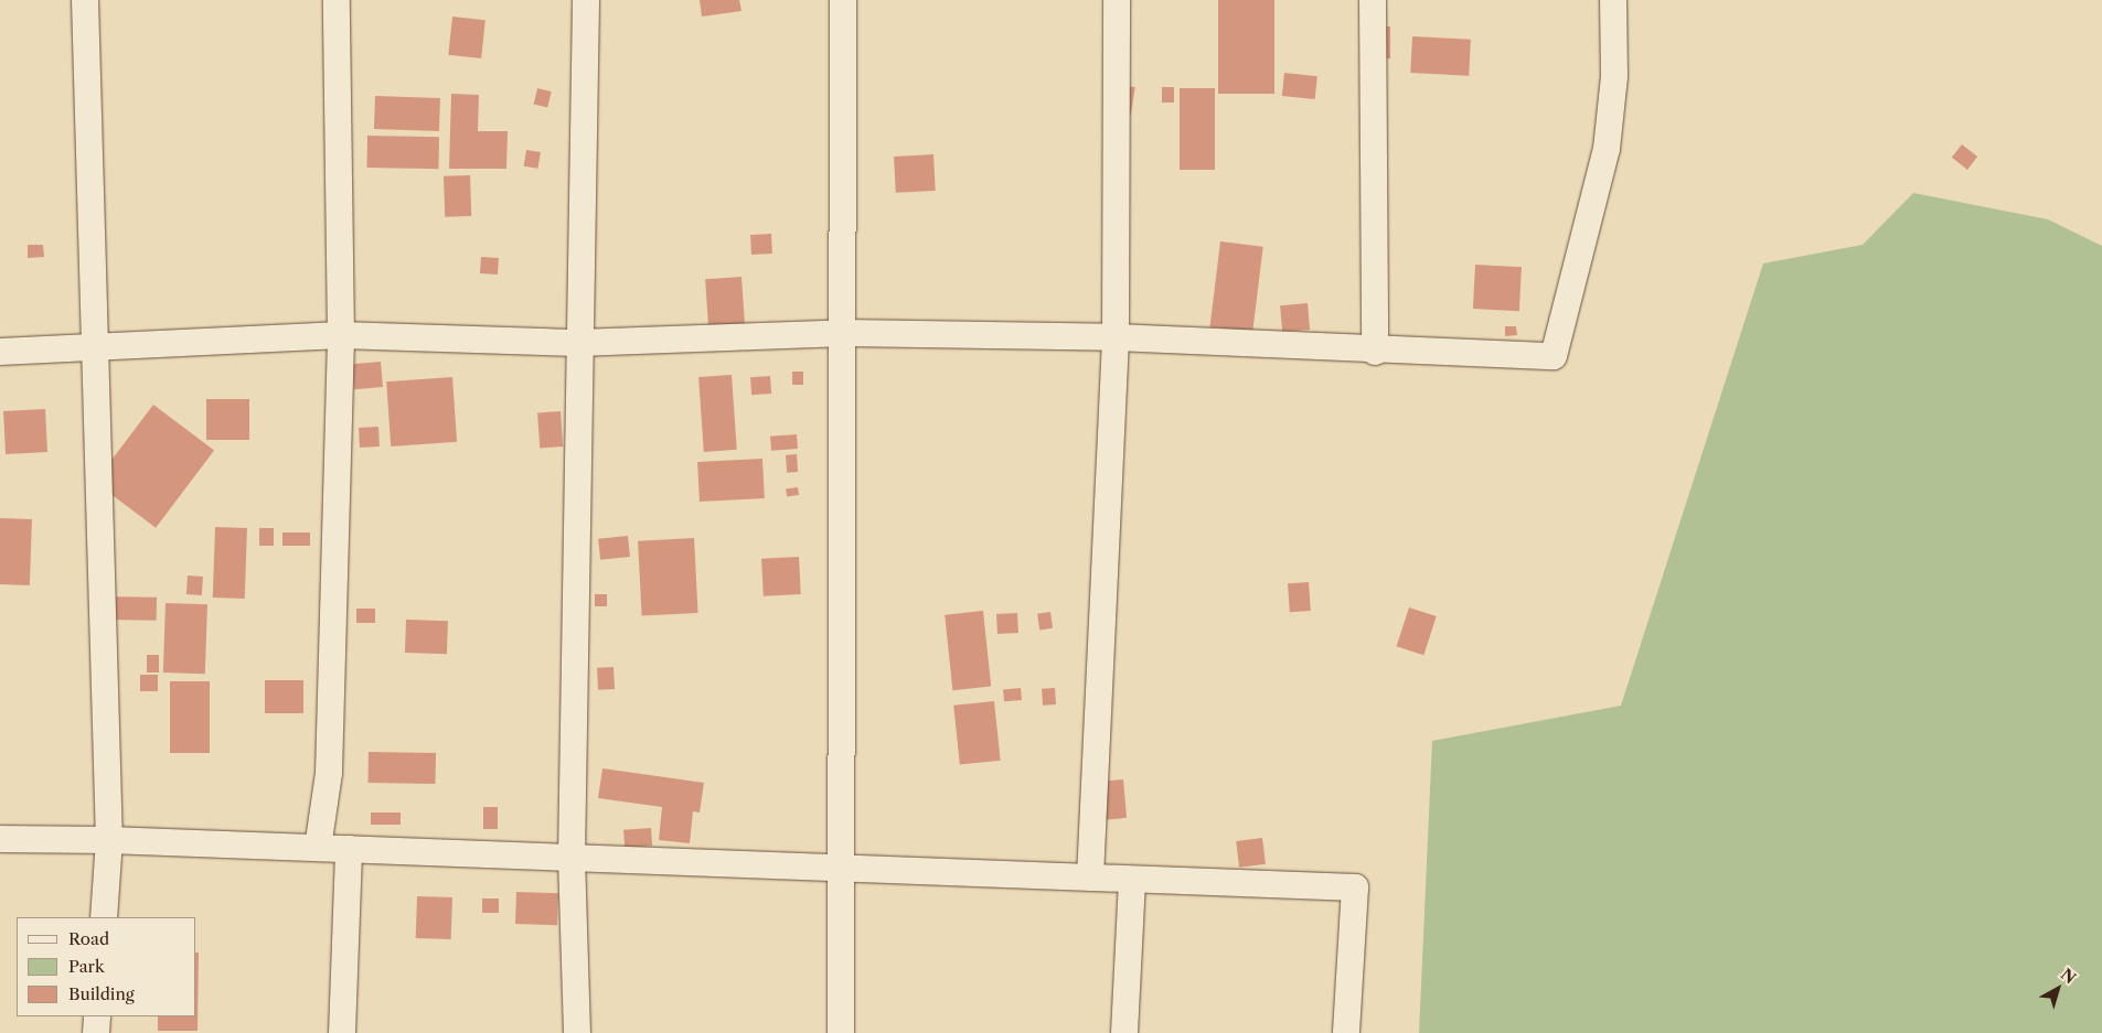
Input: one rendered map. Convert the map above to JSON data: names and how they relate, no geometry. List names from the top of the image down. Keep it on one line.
{"legend":["Road","Park","Building"],"north":"top right"}
